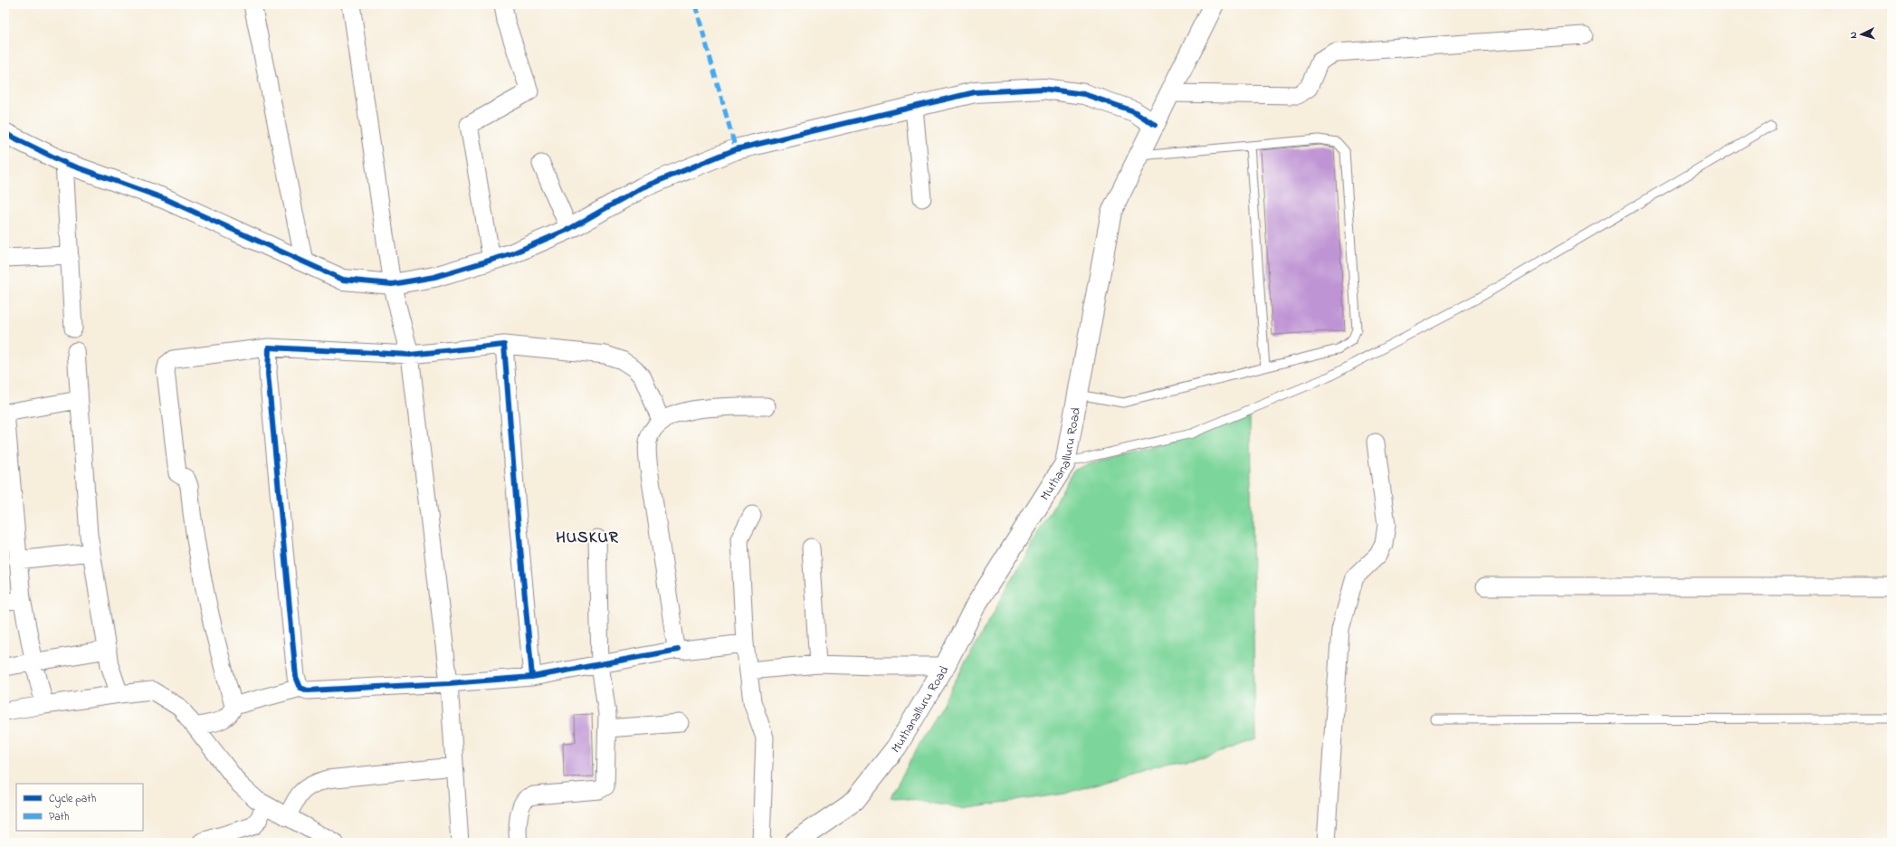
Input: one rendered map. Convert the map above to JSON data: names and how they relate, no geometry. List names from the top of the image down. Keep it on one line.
{"streets":{"street":["Muthanalluru Road"]},"districts":["HUSKUR"],"legend":["Cycle path","Path"],"north":"left"}
